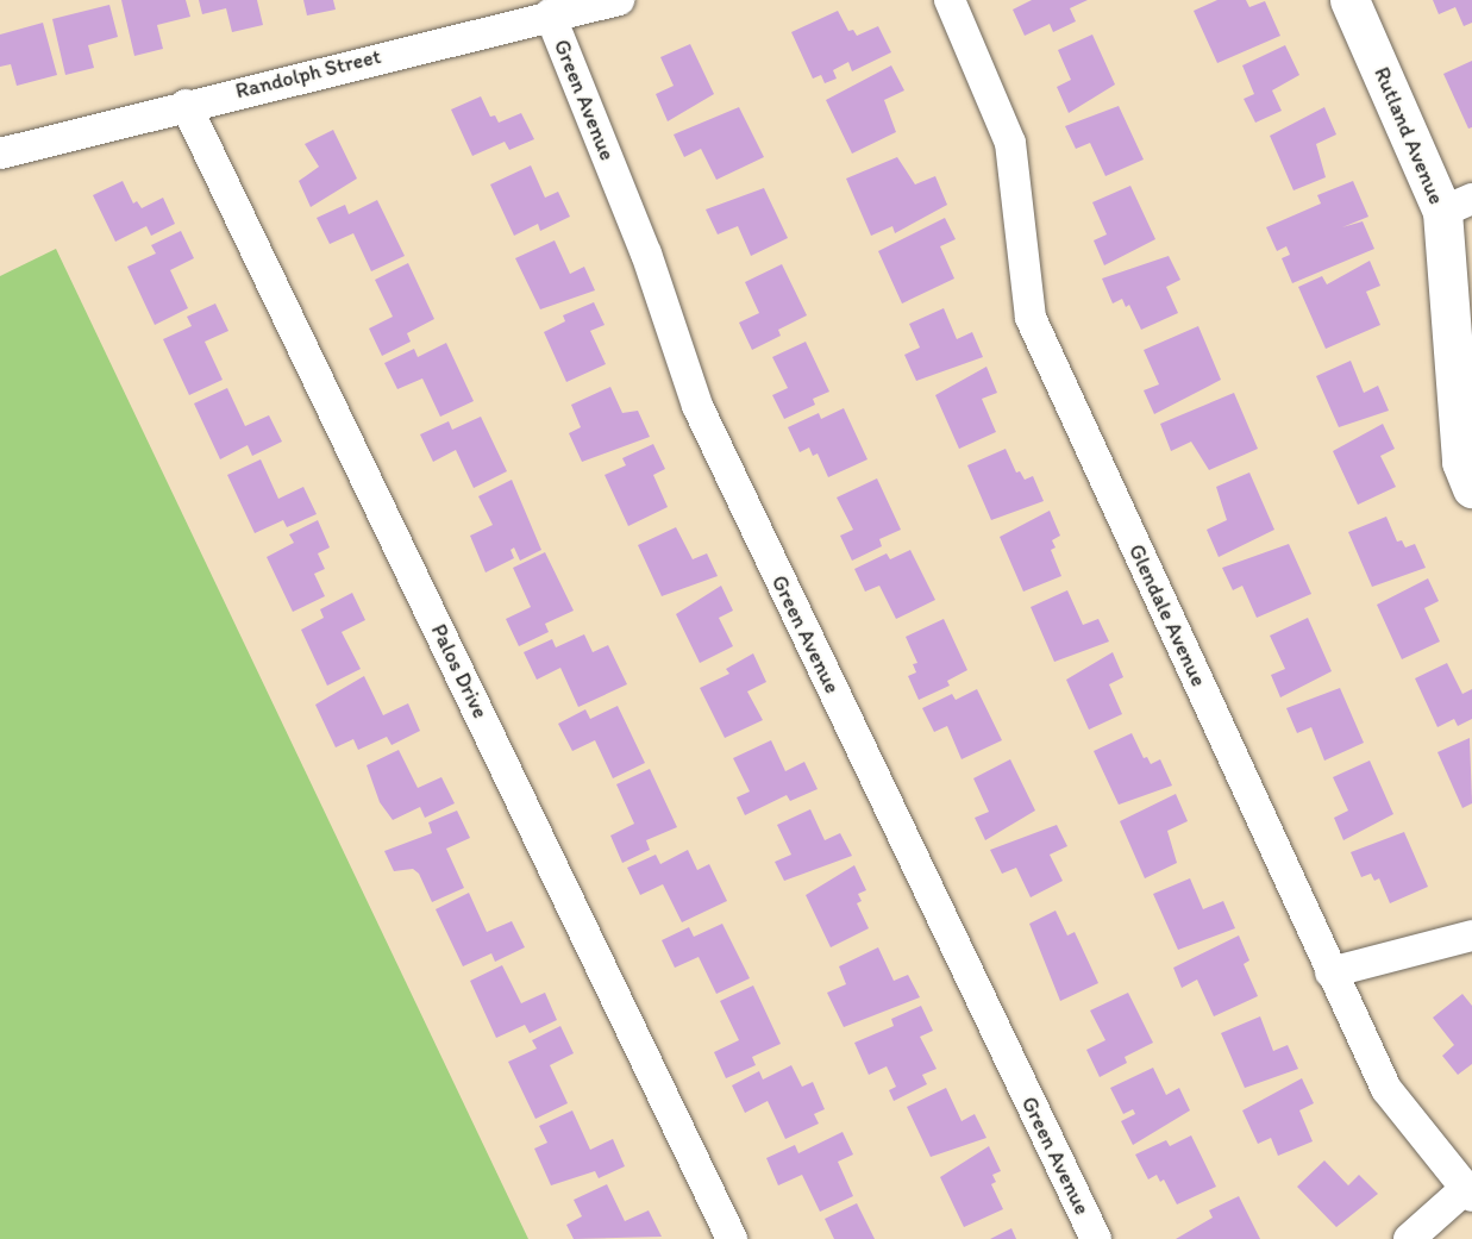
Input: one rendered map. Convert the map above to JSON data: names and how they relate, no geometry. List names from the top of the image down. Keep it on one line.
{"streets":{"street":["Randolph Street","Green Avenue","Rutland Avenue","Glendale Avenue","Palos Drive"]},"crossings":[["Randolph Street","Green Avenue"],["Randolph Street","Palos Drive"]]}
